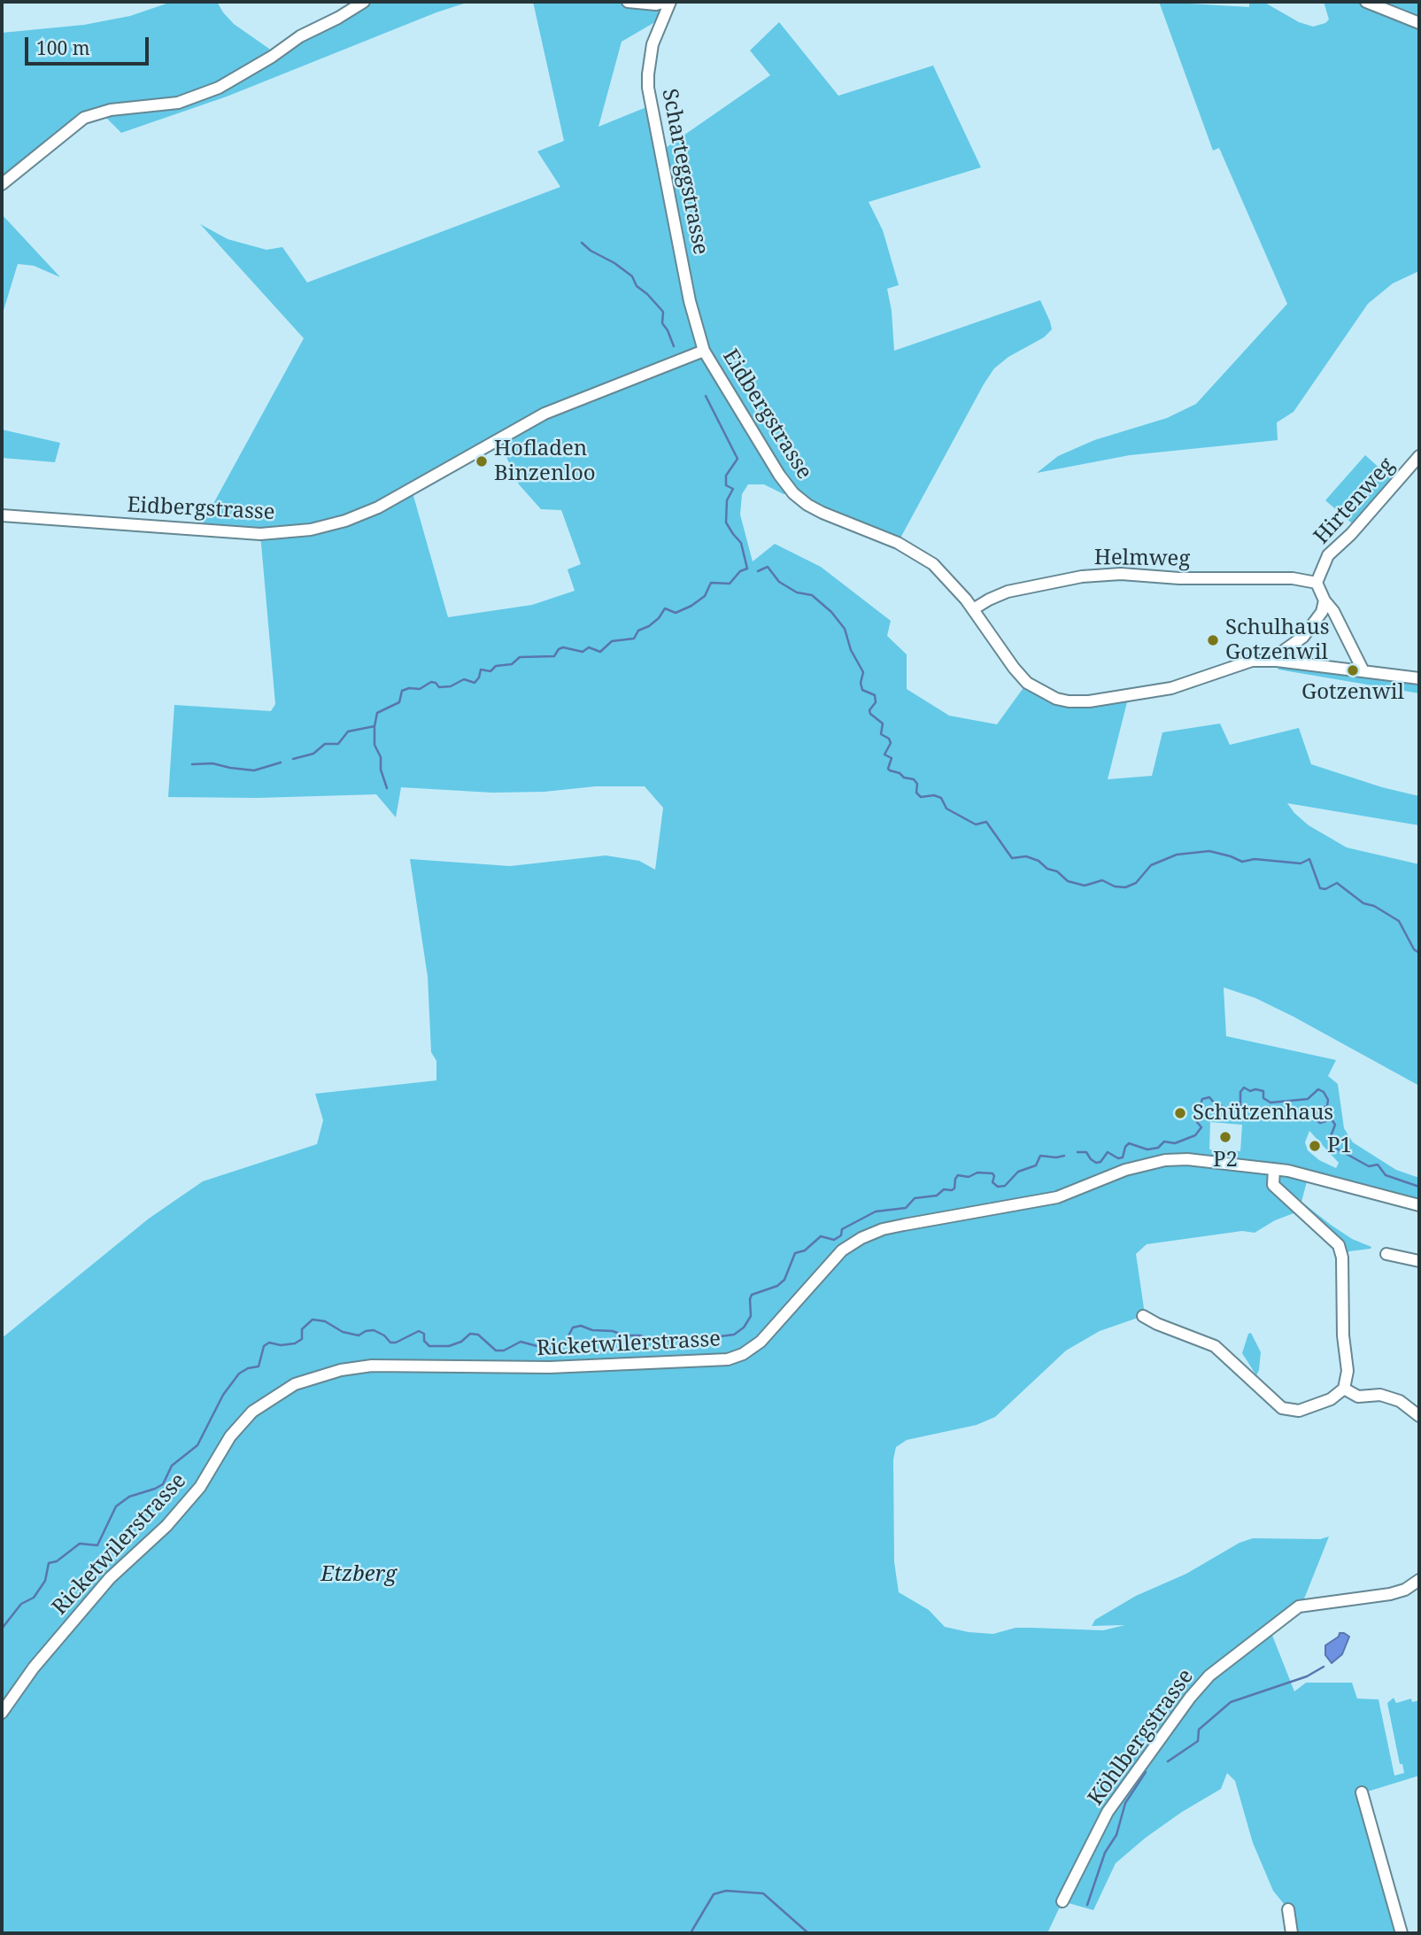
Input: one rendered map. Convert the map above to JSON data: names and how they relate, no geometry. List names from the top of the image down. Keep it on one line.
{"streets":{"street":["Scharteggstrasse","Eidbergstrasse","Hirtenweg","Helmweg","Ricketwilerstrasse","Köhlbergstrasse"]},"crossings":[["Scharteggstrasse","Eidbergstrasse"],["Eidbergstrasse","Helmweg"],["Hirtenweg","Helmweg"]],"parks":["Etzberg"],"places":["Hofladen Binzenloo","Schulhaus Gotzenwil","Gotzenwil","Schützenhaus","P2","P1"],"scale_bar":"100 m"}
